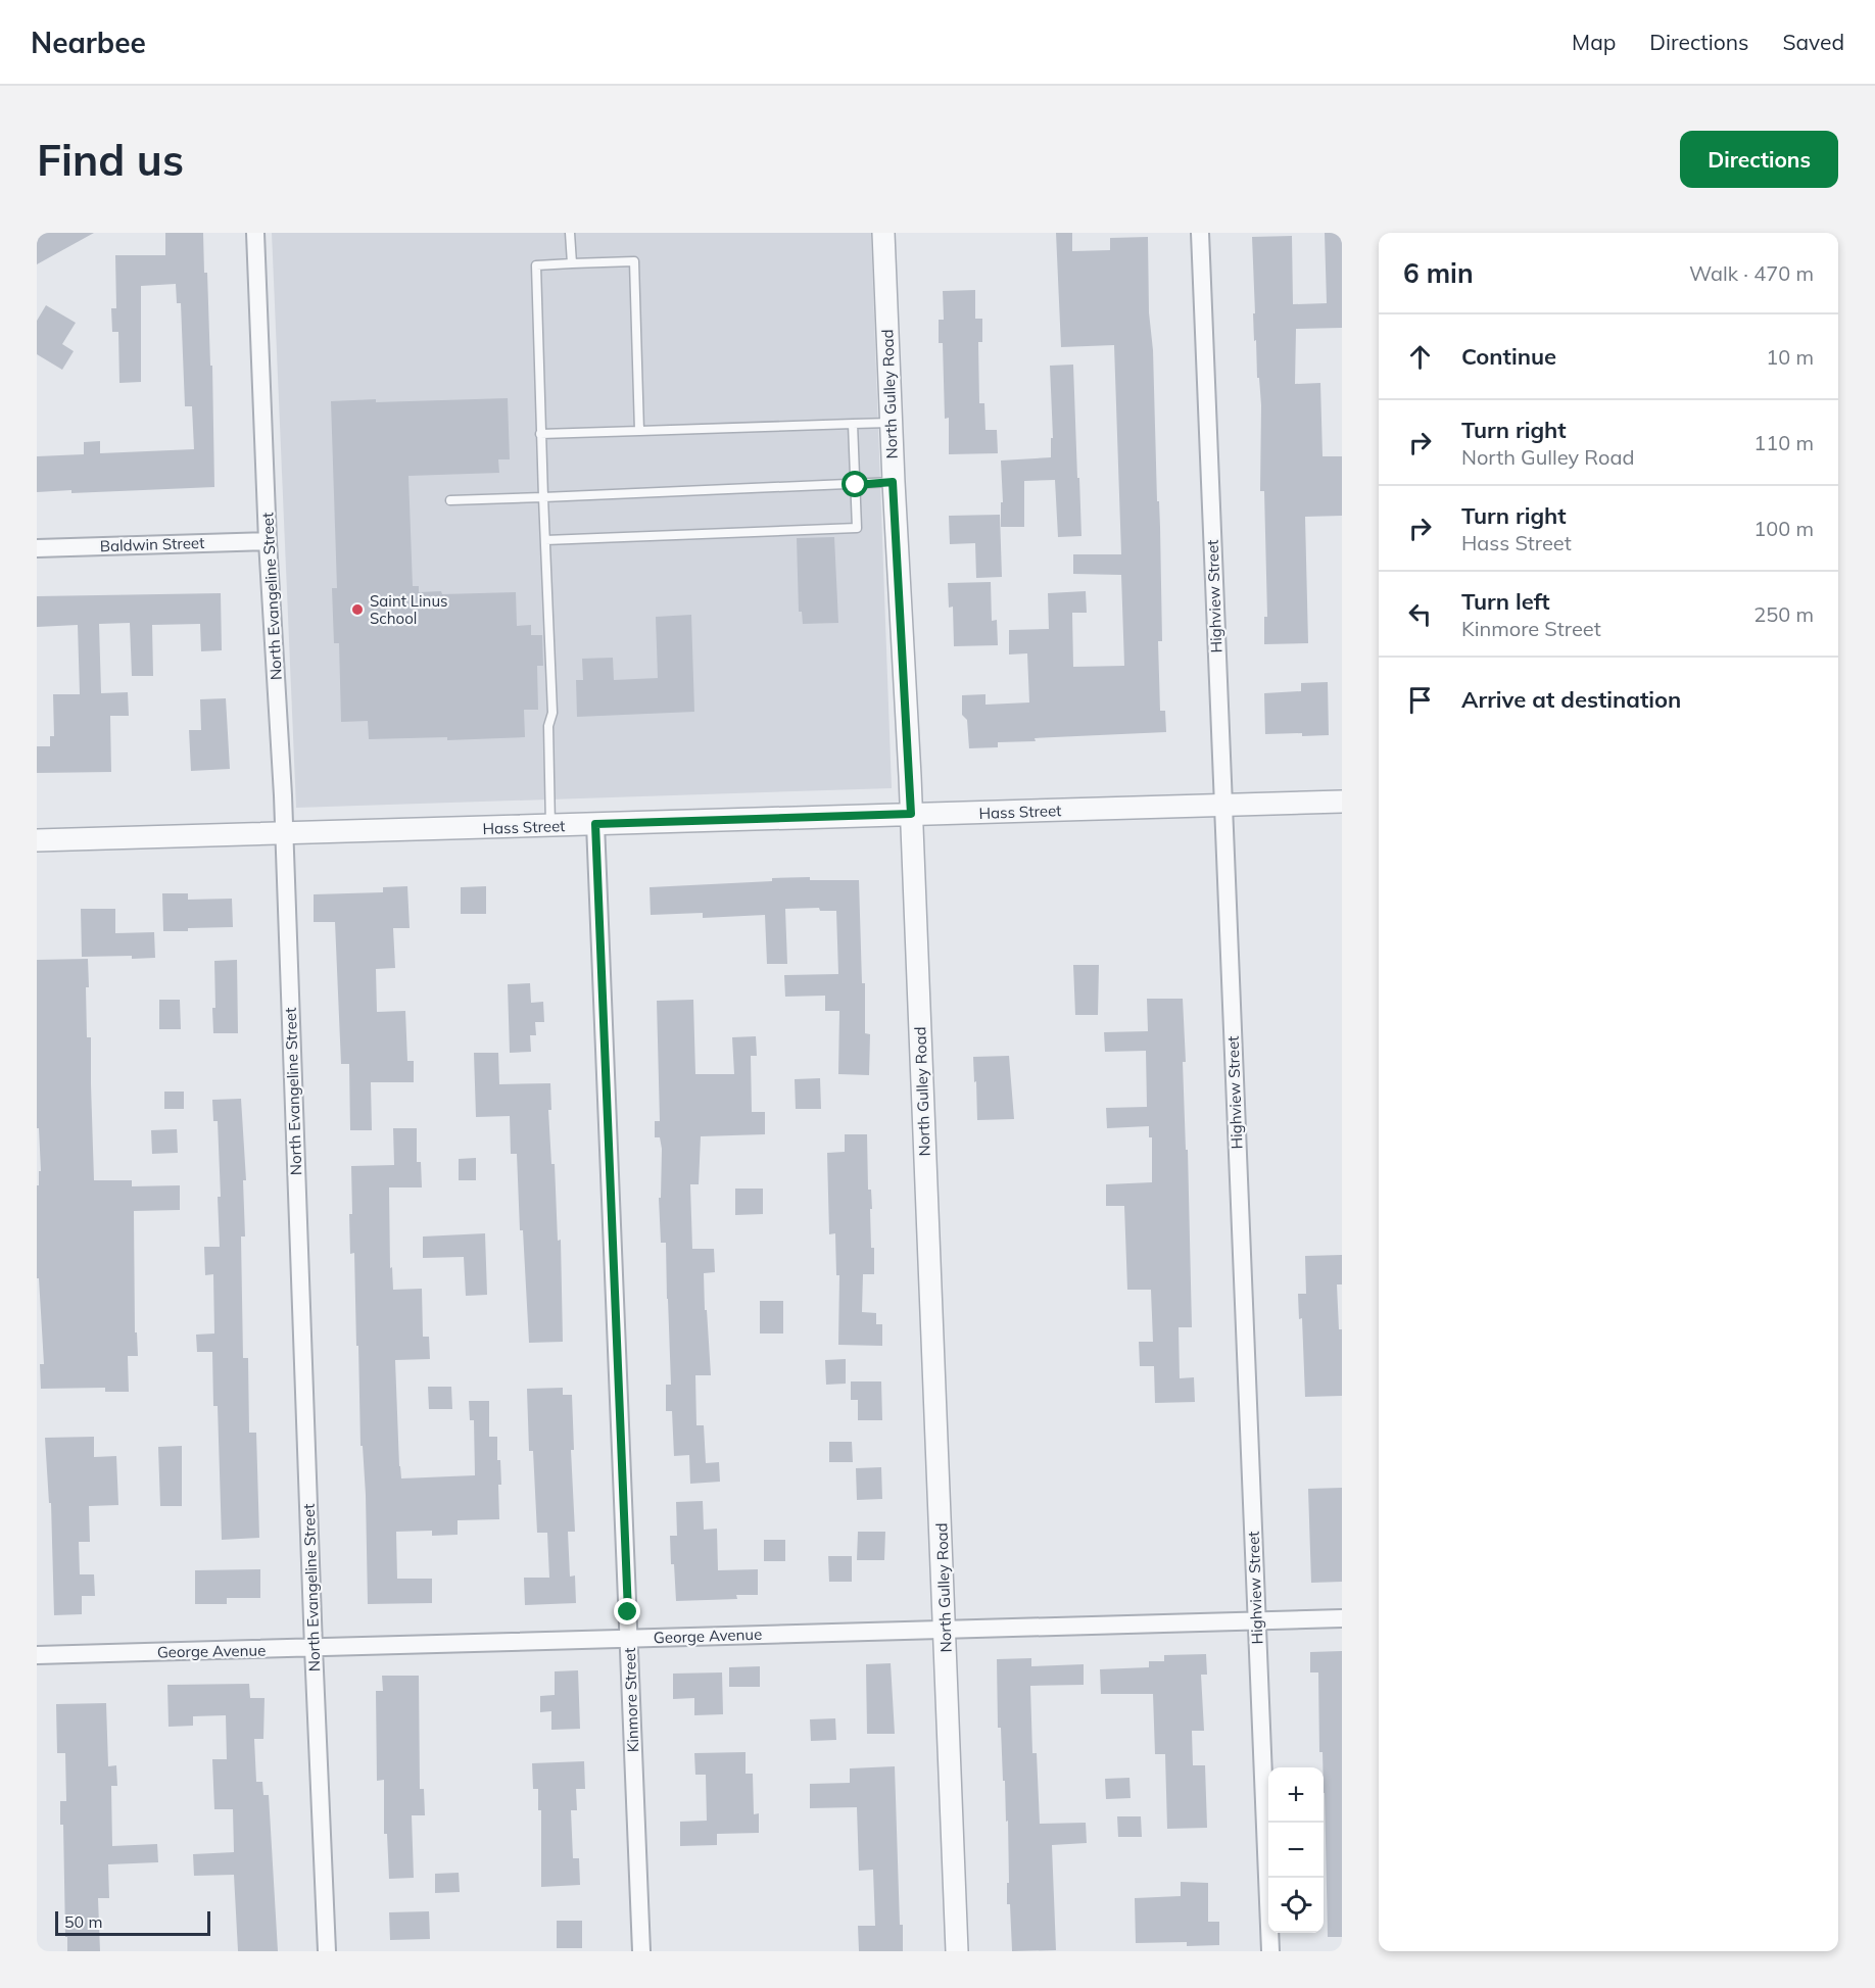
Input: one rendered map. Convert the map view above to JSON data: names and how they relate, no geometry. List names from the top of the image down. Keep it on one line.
{"streets":{"street":["North Gulley Road","Baldwin Street","North Evangeline Street","Highview Street","Hass Street","George Avenue","Kinmore Street"]},"crossings":[["North Gulley Road","Hass Street"],["North Gulley Road","George Avenue"],["Baldwin Street","North Evangeline Street"],["North Evangeline Street","Hass Street"],["North Evangeline Street","George Avenue"],["Highview Street","Hass Street"],["Highview Street","George Avenue"],["Hass Street","Kinmore Street"],["George Avenue","Kinmore Street"]],"places":["Saint Linus School"],"scale_bar":"50 m","page":{"header":"Nearbee","nav":["Map","Directions","Saved"],"buttons":"Directions","title":"Find us","heading":["6 min","Walk · 470 m"],"list":[["Continue","10 m"],["Turn right","North Gulley Road","110 m"],["Turn right","Hass Street","100 m"],["Turn left","Kinmore Street","250 m"],"Arrive at destination"],"map_buttons":["+","−"],"scale":"50 m"}}
